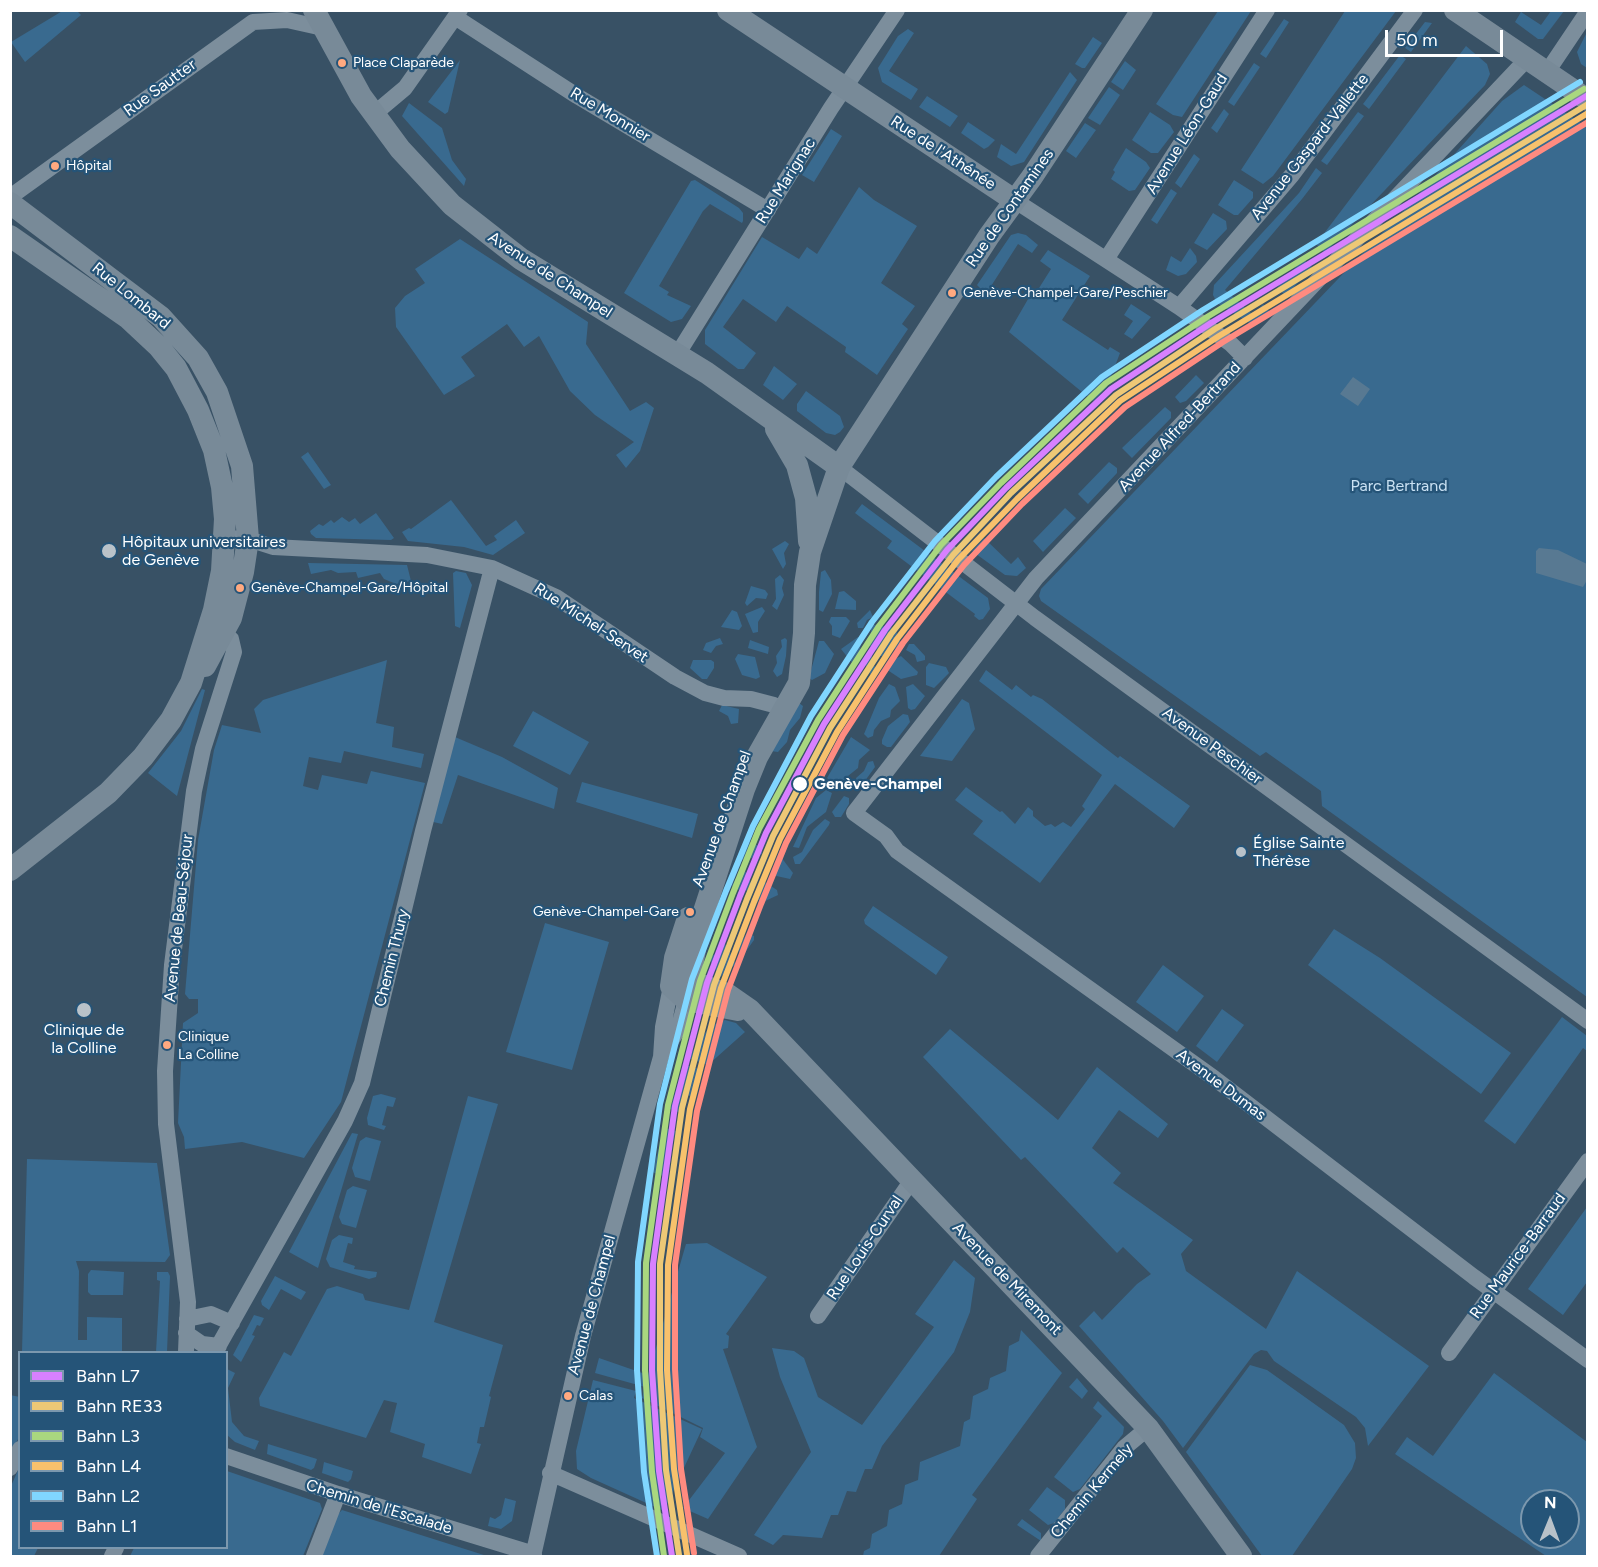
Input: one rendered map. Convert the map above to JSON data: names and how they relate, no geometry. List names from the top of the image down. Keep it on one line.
{"streets":{"main road":["Rue de l'Athénée","Rue de Contamines","Avenue de Champel","Rue Lombard","Avenue de Miremont"],"street":["Rue Sautter","Rue Monnier","Avenue Léon-Gaud","Avenue Gaspard-Vallette","Rue Marignac","Avenue Alfred-Bertrand","Rue Michel-Servet","Avenue Peschier","Avenue de Beau-Séjour","Chemin Thury","Avenue Dumas","Rue Louis-Curval","Rue Maurice-Barraud","Chemin Kermely","Chemin de l'Escalade"]},"crossings":[["Rue Sautter","Avenue de Champel"],["Rue Monnier","Rue Marignac"],["Avenue Léon-Gaud","Rue de l'Athénée"],["Avenue Gaspard-Vallette","Rue de l'Athénée"],["Rue de l'Athénée","Rue Marignac"],["Rue de l'Athénée","Rue de Contamines"],["Rue de l'Athénée","Avenue Alfred-Bertrand"],["Rue Marignac","Avenue de Champel"],["Rue de Contamines","Avenue de Champel"],["Rue de Contamines","Avenue Peschier"],["Avenue de Champel","Rue Michel-Servet"],["Avenue de Champel","Avenue Peschier"],["Avenue de Champel","Avenue de Miremont"],["Avenue de Champel","Chemin de l'Escalade"],["Rue Lombard","Rue Michel-Servet"],["Rue Lombard","Avenue de Beau-Séjour"],["Avenue Alfred-Bertrand","Avenue Peschier"],["Avenue Alfred-Bertrand","Avenue Dumas"],["Rue Michel-Servet","Chemin Thury"],["Avenue Dumas","Rue Maurice-Barraud"],["Rue Louis-Curval","Avenue de Miremont"],["Avenue de Miremont","Chemin Kermely"]],"parks":["Parc Bertrand"],"places":["Place Claparède","Hôpital","Genève-Champel-Gare/Peschier","Hôpitaux universitaires de Genève","Genève-Champel-Gare/Hôpital","Genève-Champel","Église Sainte Thérèse","Genève-Champel-Gare","Clinique de la Colline","Clinique La Colline","Calas"],"lines":["rail line L2","rail line L3","rail line L7","rail line RE33","rail line L4","rail line L1"],"legend":["Bahn L7","Bahn RE33","Bahn L3","Bahn L4","Bahn L2","Bahn L1"],"scale_bar":"50 m","north":"top"}
